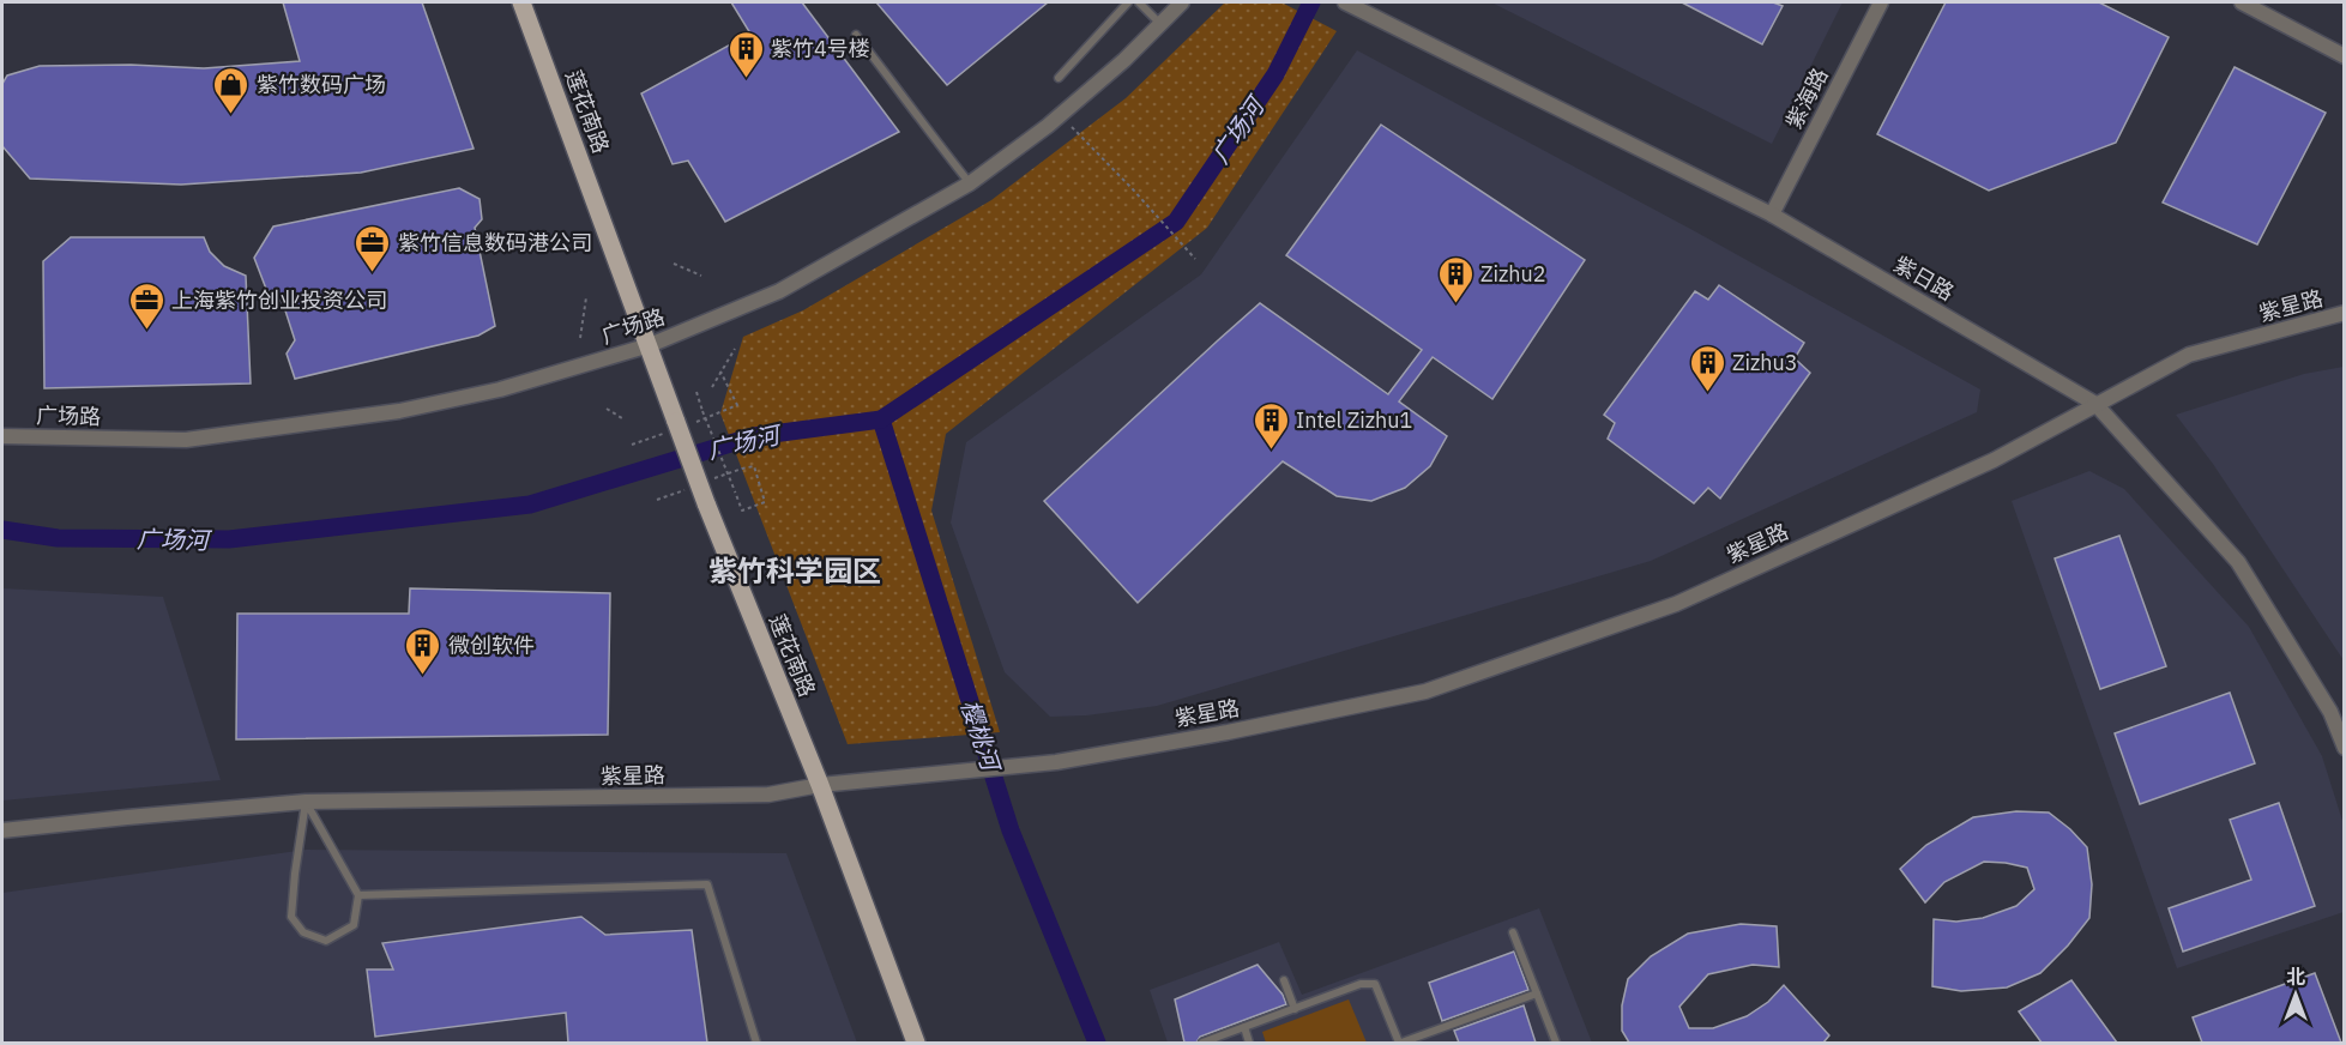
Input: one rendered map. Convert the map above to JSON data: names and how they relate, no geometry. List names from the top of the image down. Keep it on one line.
{"streets":{"main road":["莲花南路"],"street":["紫海路","紫日路","紫星路","广场路"]},"crossings":[["紫海路","紫日路"],["莲花南路","紫星路"],["莲花南路","广场路"],["紫日路","紫星路"]],"districts":["紫竹科学园区"],"water":["广场河","樱桃河"],"places":{"building":["紫竹4号楼","Zizhu2","Zizhu3","Intel Zizhu1","微创软件"],"shop":["紫竹数码广场"],"office":["紫竹信息数码港公司","上海紫竹创业投资公司"]},"north":"top"}
